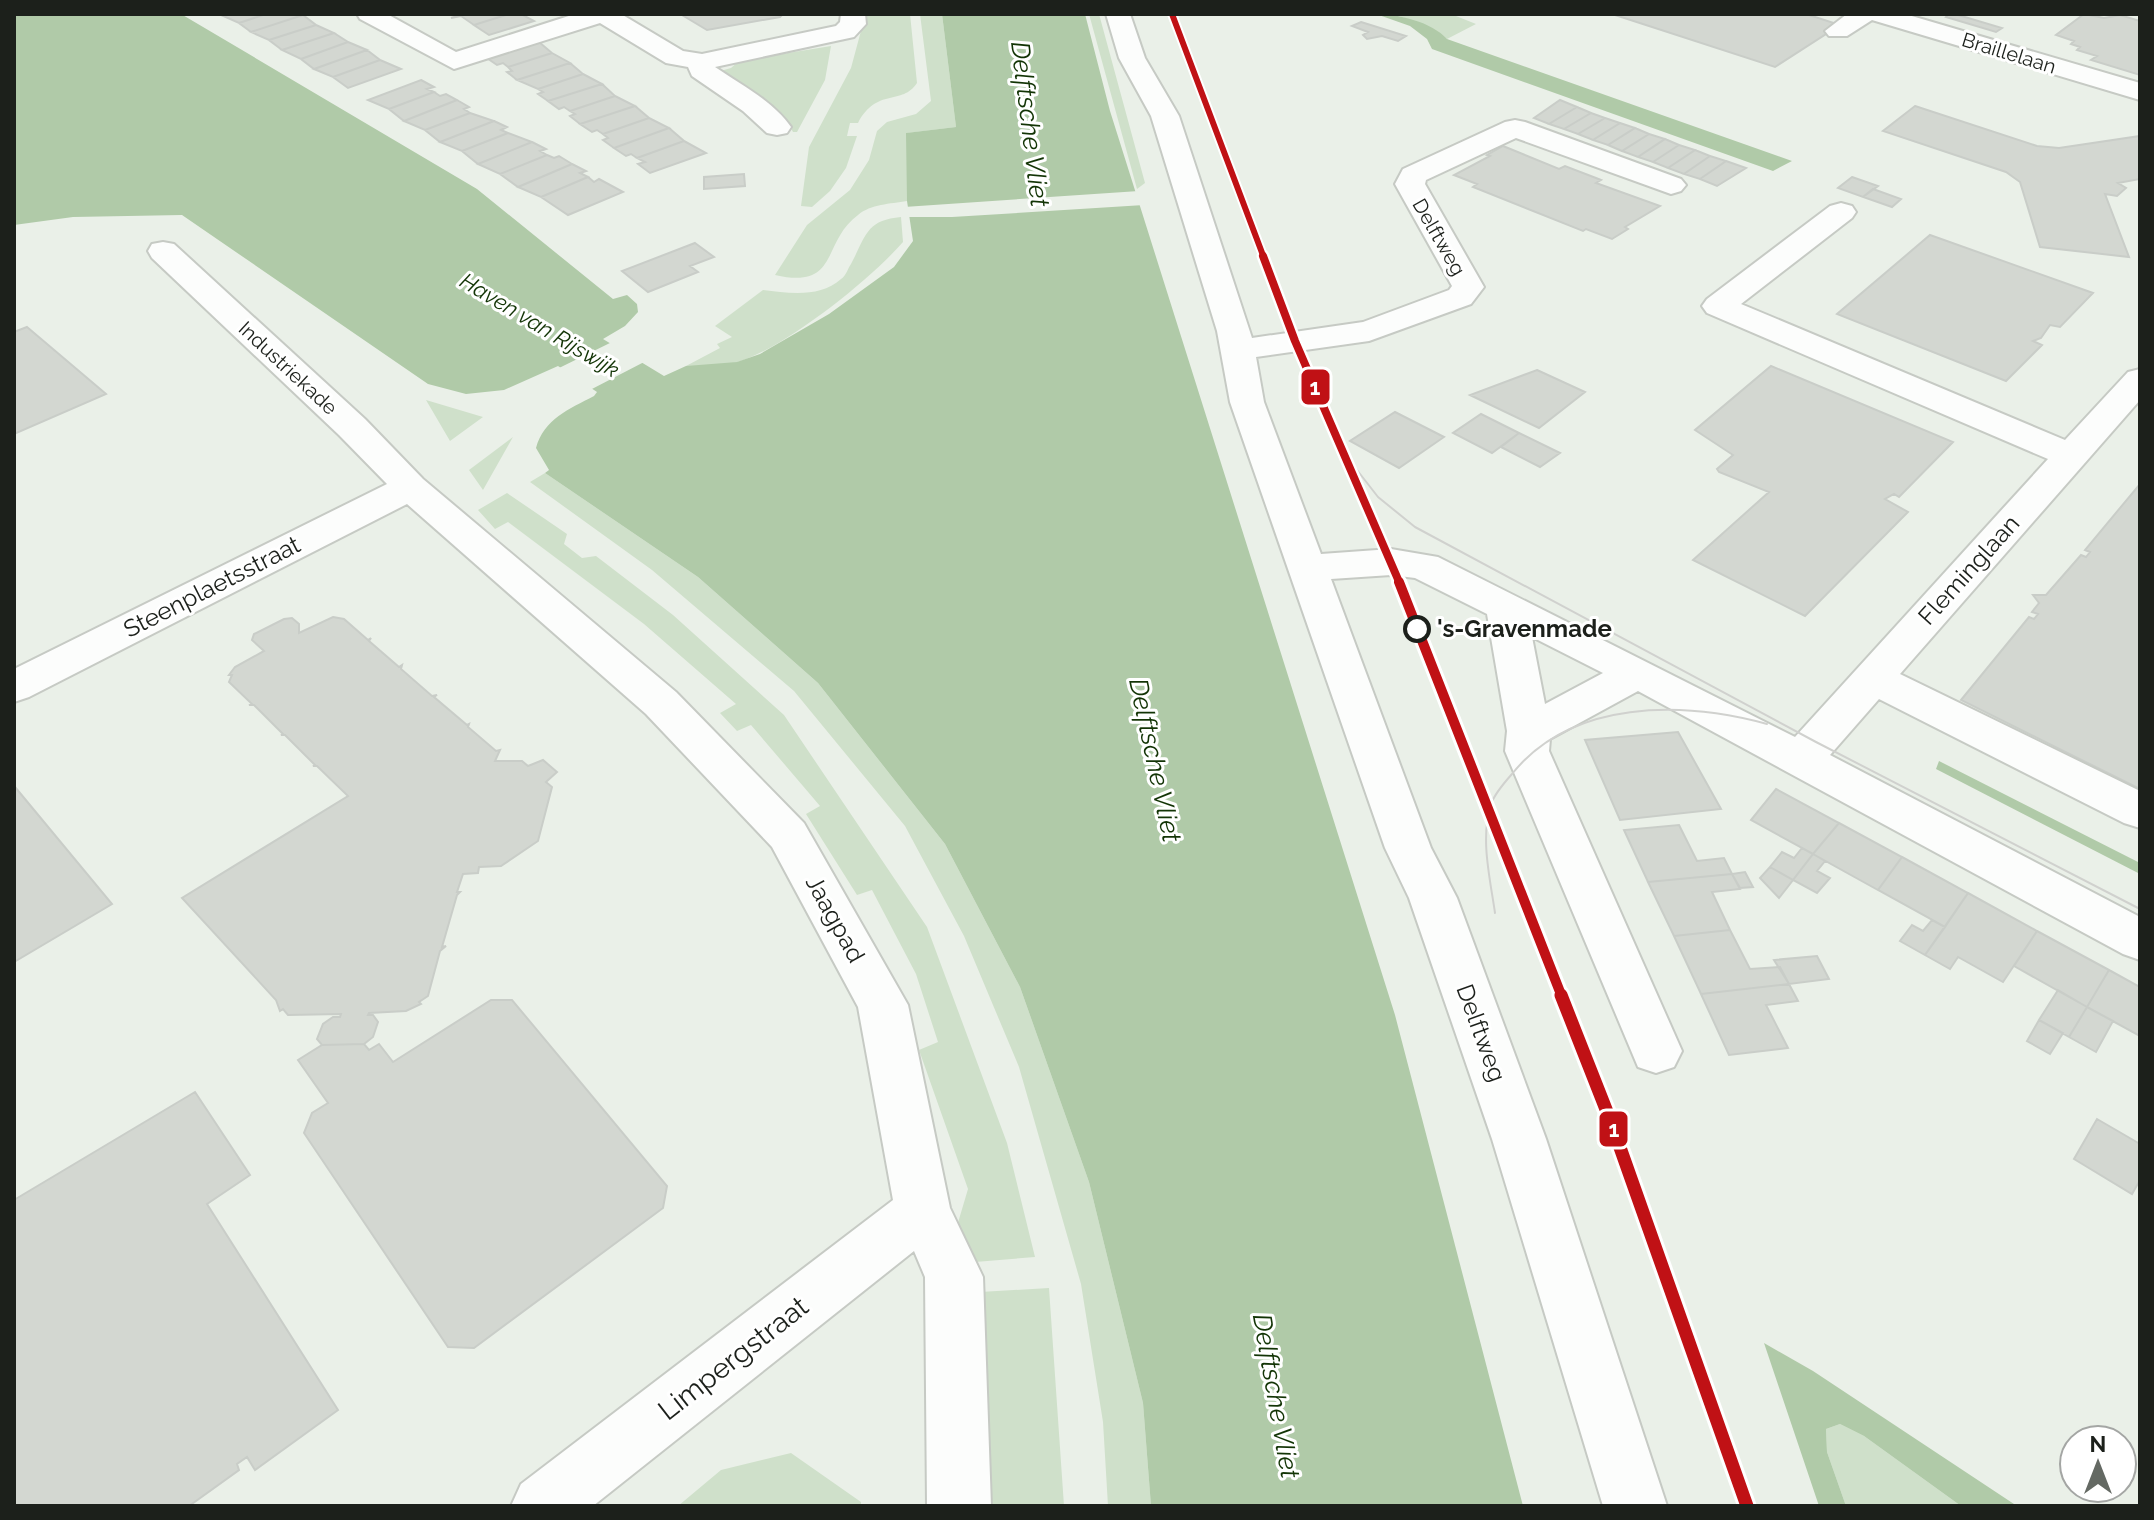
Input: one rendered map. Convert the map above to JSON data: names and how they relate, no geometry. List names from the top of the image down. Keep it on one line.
{"streets":{"street":["Braillelaan","Delftweg","Industriekade","Fleminglaan","Steenplaetsstraat","Jaagpad","Limpergstraat"]},"crossings":[["Industriekade","Steenplaetsstraat"],["Industriekade","Jaagpad"],["Steenplaetsstraat","Jaagpad"],["Jaagpad","Limpergstraat"]],"water":["Delftsche Vliet","Haven van Rijswijk"],"places":["'s-Gravenmade"],"lines":["transit line 1"],"north":"top"}
